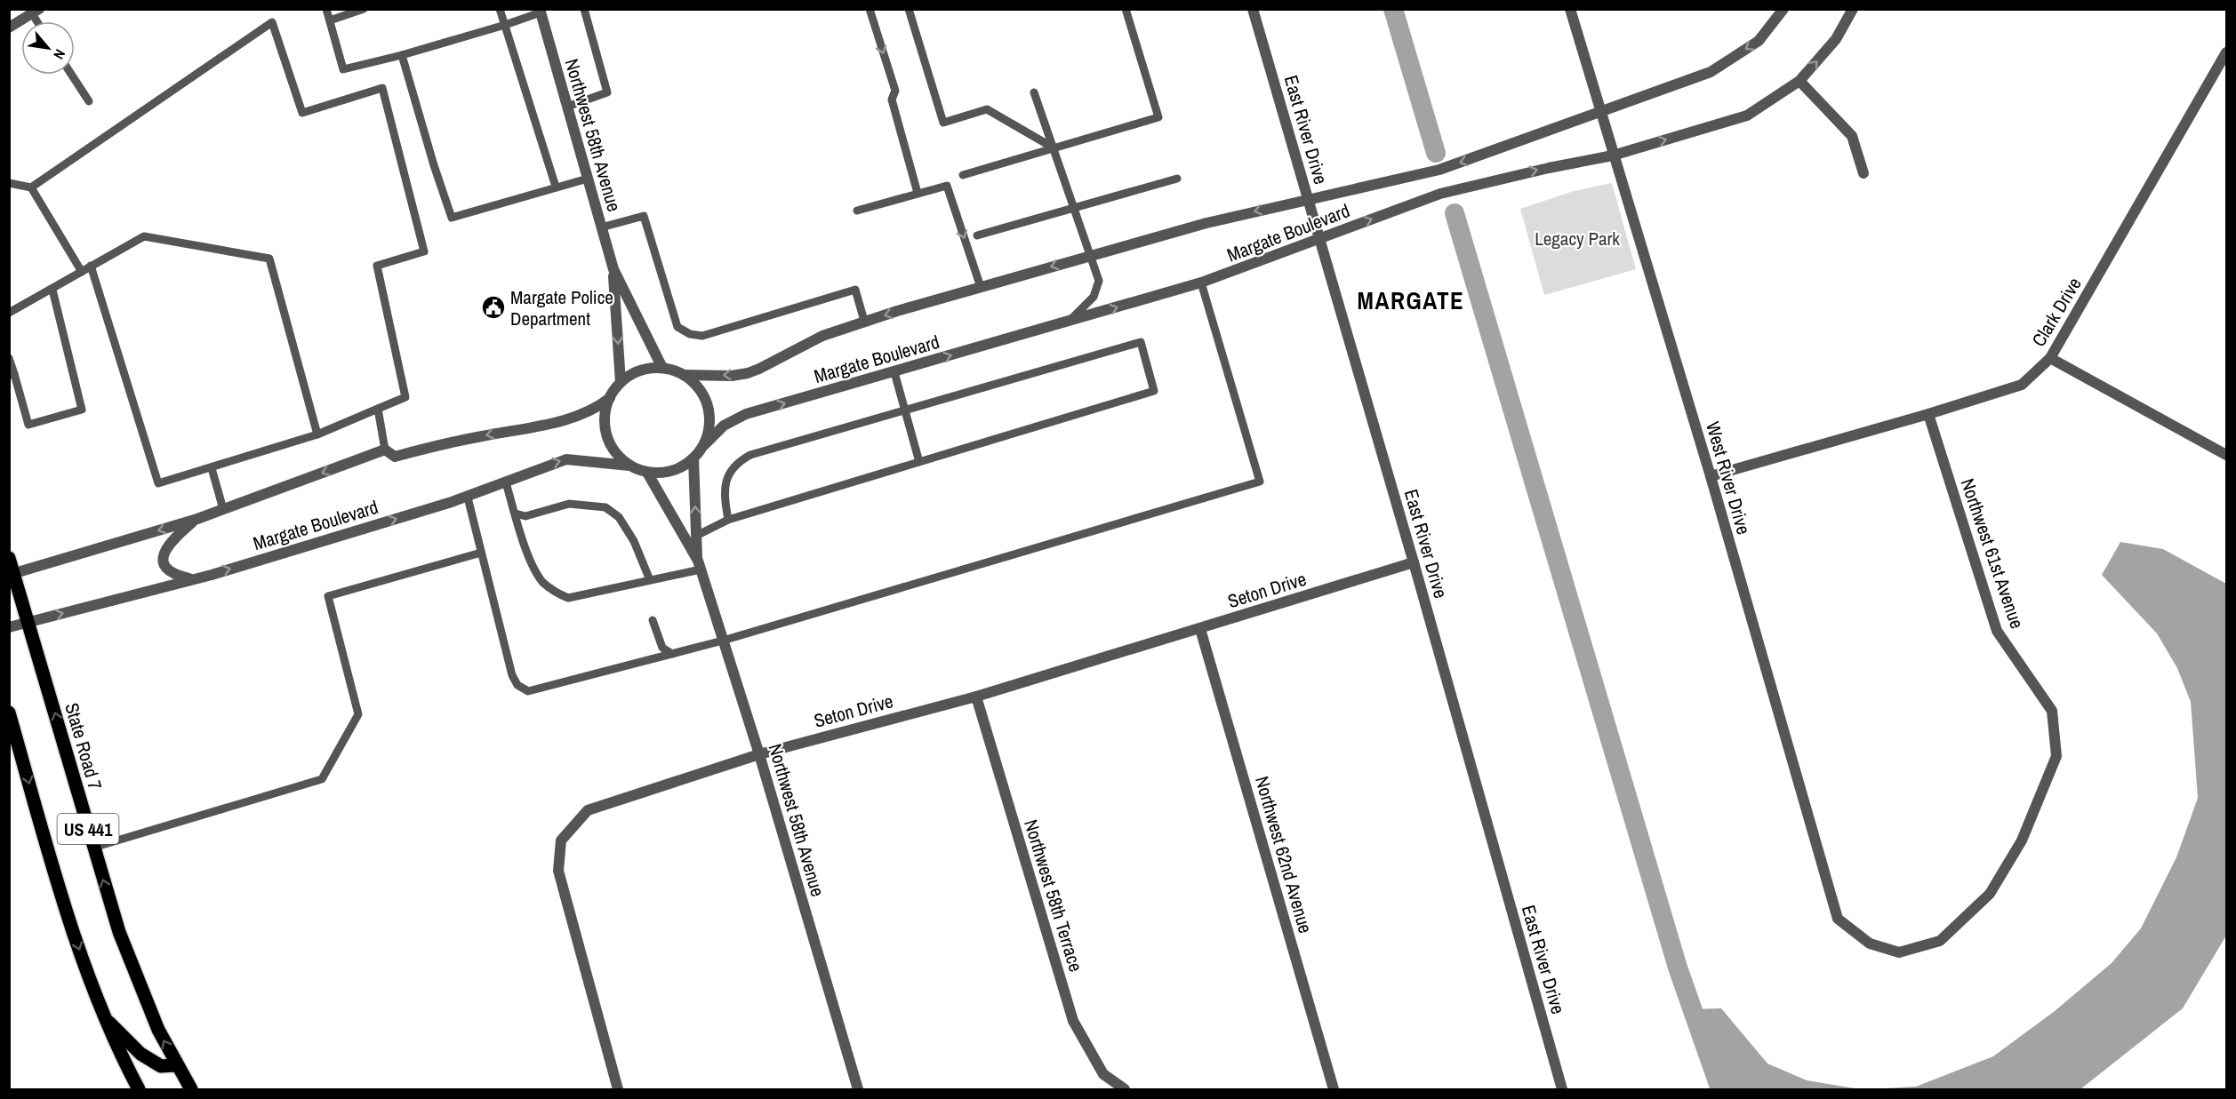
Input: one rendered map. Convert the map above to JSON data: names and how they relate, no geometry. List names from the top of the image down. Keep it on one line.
{"streets":{"main road":["State Road 7","US 441"],"street":["East River Drive","Northwest 58th Avenue","Margate Boulevard","Clark Drive","West River Drive","Northwest 61st Avenue","Seton Drive","Northwest 62nd Avenue","Northwest 58th Terrace"]},"crossings":[["East River Drive","Margate Boulevard"],["East River Drive","Seton Drive"],["Northwest 58th Avenue","Margate Boulevard"],["Northwest 58th Avenue","Seton Drive"],["Margate Boulevard","West River Drive"],["Margate Boulevard","State Road 7"],["Clark Drive","West River Drive"],["Clark Drive","Northwest 61st Avenue"],["West River Drive","Northwest 61st Avenue"],["Seton Drive","Northwest 62nd Avenue"],["Seton Drive","Northwest 58th Terrace"]],"districts":["MARGATE"],"parks":["Legacy Park"],"places":{"public building":["Margate Police Department"]},"north":"bottom right"}
